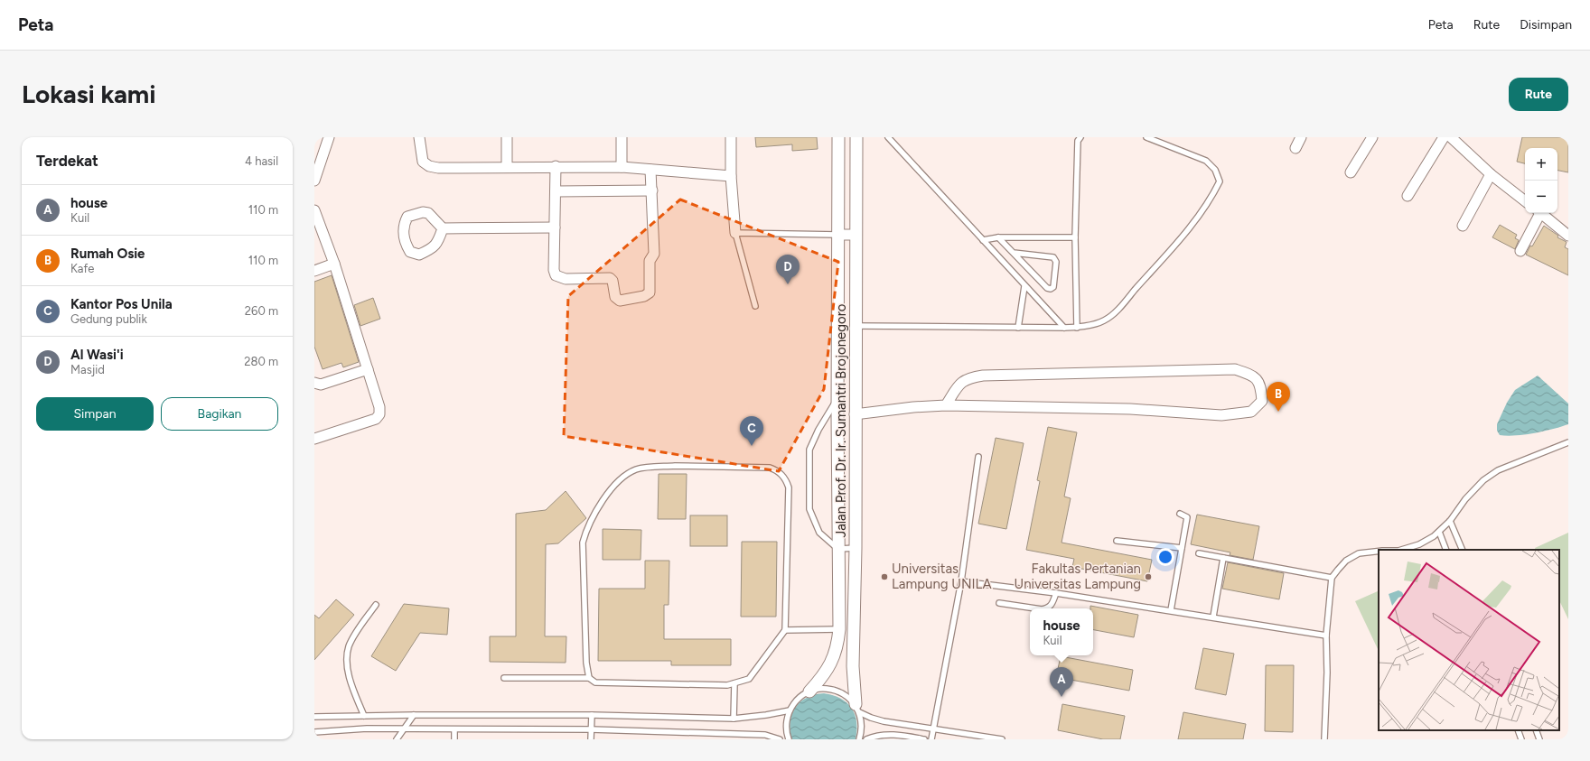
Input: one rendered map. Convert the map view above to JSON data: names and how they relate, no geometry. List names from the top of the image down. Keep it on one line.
{"streets":{"street":["Jalan Prof. Dr. Ir. Sumantri Brojonegoro"]},"places":["Universitas Lampung UNILA","Fakultas Pertanian Universitas Lampung"],"page":{"header":"Peta","nav":["Peta","Rute","Disimpan"],"buttons":["Rute",["Simpan","Bagikan"]],"title":"Lokasi kami","heading":["Terdekat","4 hasil"],"map_buttons":["+","−"],"list":[{"mark":"A","name":"house","note":"Kuil","value":"110 m"},{"mark":"B","name":"Rumah Osie","note":"Kafe","value":"110 m"},{"mark":"C","name":"Kantor Pos Unila","note":"Gedung publik","value":"260 m"},{"mark":"D","name":"Al Wasi'i","note":"Masjid","value":"280 m"}],"pins":["D","B","C","A"],"popup":["house","Kuil"]}}
